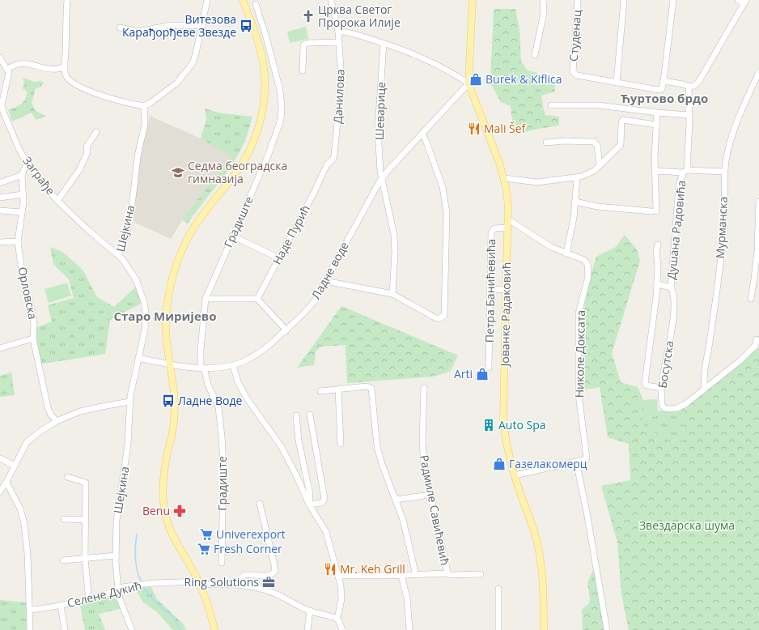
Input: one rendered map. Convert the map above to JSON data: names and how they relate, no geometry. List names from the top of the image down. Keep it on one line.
{"streets":{"main road":["Јованке Радаковић"],"street":["Студенац","Данилова","Шеварице","Заграђе","Градиште","Мурманска","Шејкина","Душана Радовића","Наде Пурић","Ладне воде","Петра Банићевића","Орловска","Николе Доксата","Босутска","Радмиле Савићевић","Селене Дукић"]},"crossings":[["Данилова","Наде Пурић"],["Шеварице","Ладне воде"],["Заграђе","Шејкина"],["Заграђе","Орловска"],["Градиште","Ладне воде"],["Мурманска","Босутска"],["Шејкина","Ладне воде"],["Шејкина","Селене Дукић"],["Душана Радовића","Босутска"],["Ладне воде","Јованке Радаковић"],["Петра Банићевића","Јованке Радаковић"],["Јованке Радаковић","Николе Доксата"]],"districts":["Ћуртово брдо","Старо Миријево"],"parks":["Звездарска шума"],"places":{"church":["Црква Светог Пророка Илије"],"bus stop":["Витезова Карађорђеве Звезде","Ладне Воде"],"shop":["Burek & Kiflica","Arti","Газелакомерц"],"restaurant":["Mali Šef","Mr. Keh Grill"],"school or university":["Седма београдска гимназија"],"building":["Auto Spa"],"pharmacy":["Benu"],"supermarket":["Univerexport","Fresh Corner"],"office":["Ring Solutions"]}}
